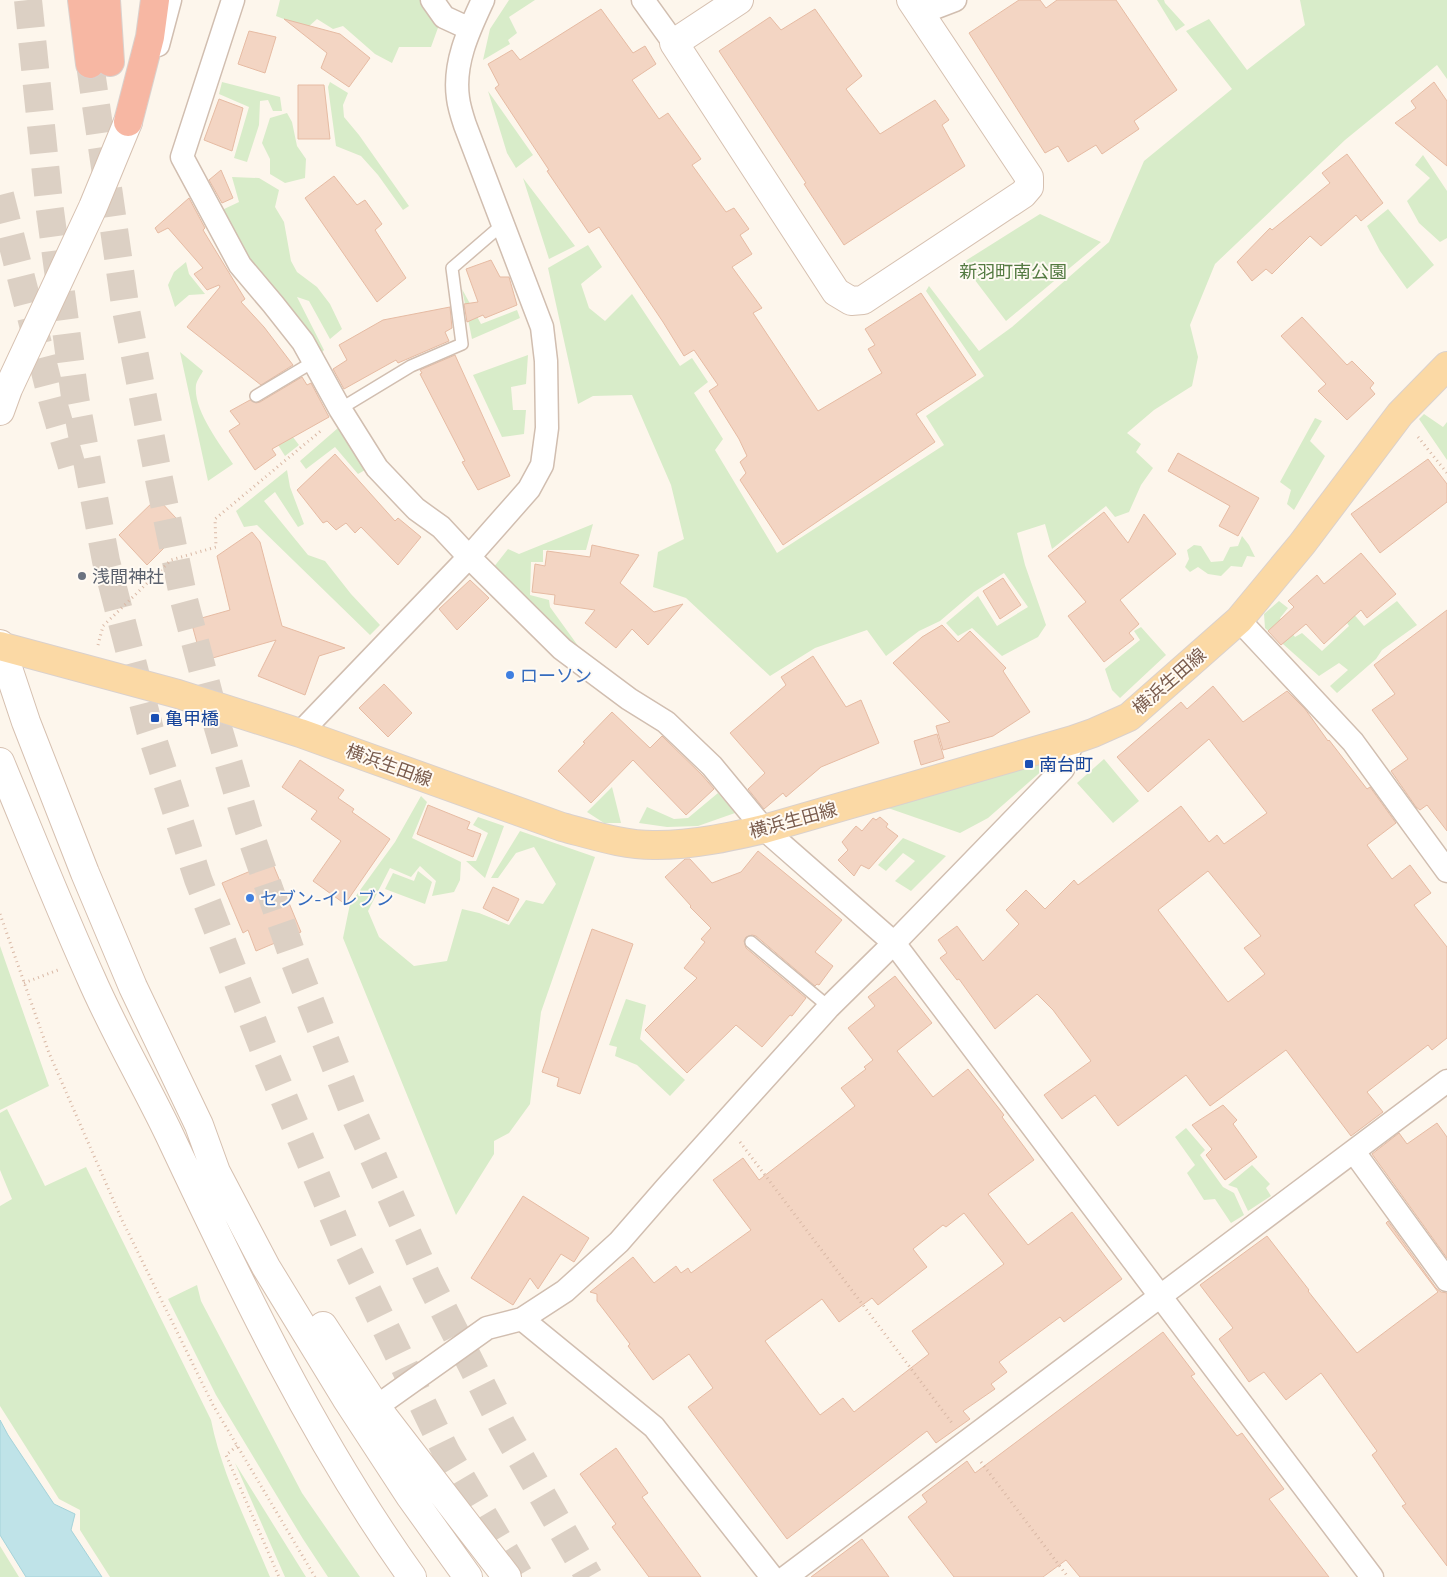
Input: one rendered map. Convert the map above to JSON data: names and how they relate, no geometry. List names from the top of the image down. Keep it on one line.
{"streets":{"main road":["横浜生田線"]},"parks":["新羽町南公園"],"places":{"other":["浅間神社","ローソン","セブン-イレブン"],"transit":["亀甲橋","南台町"]}}
